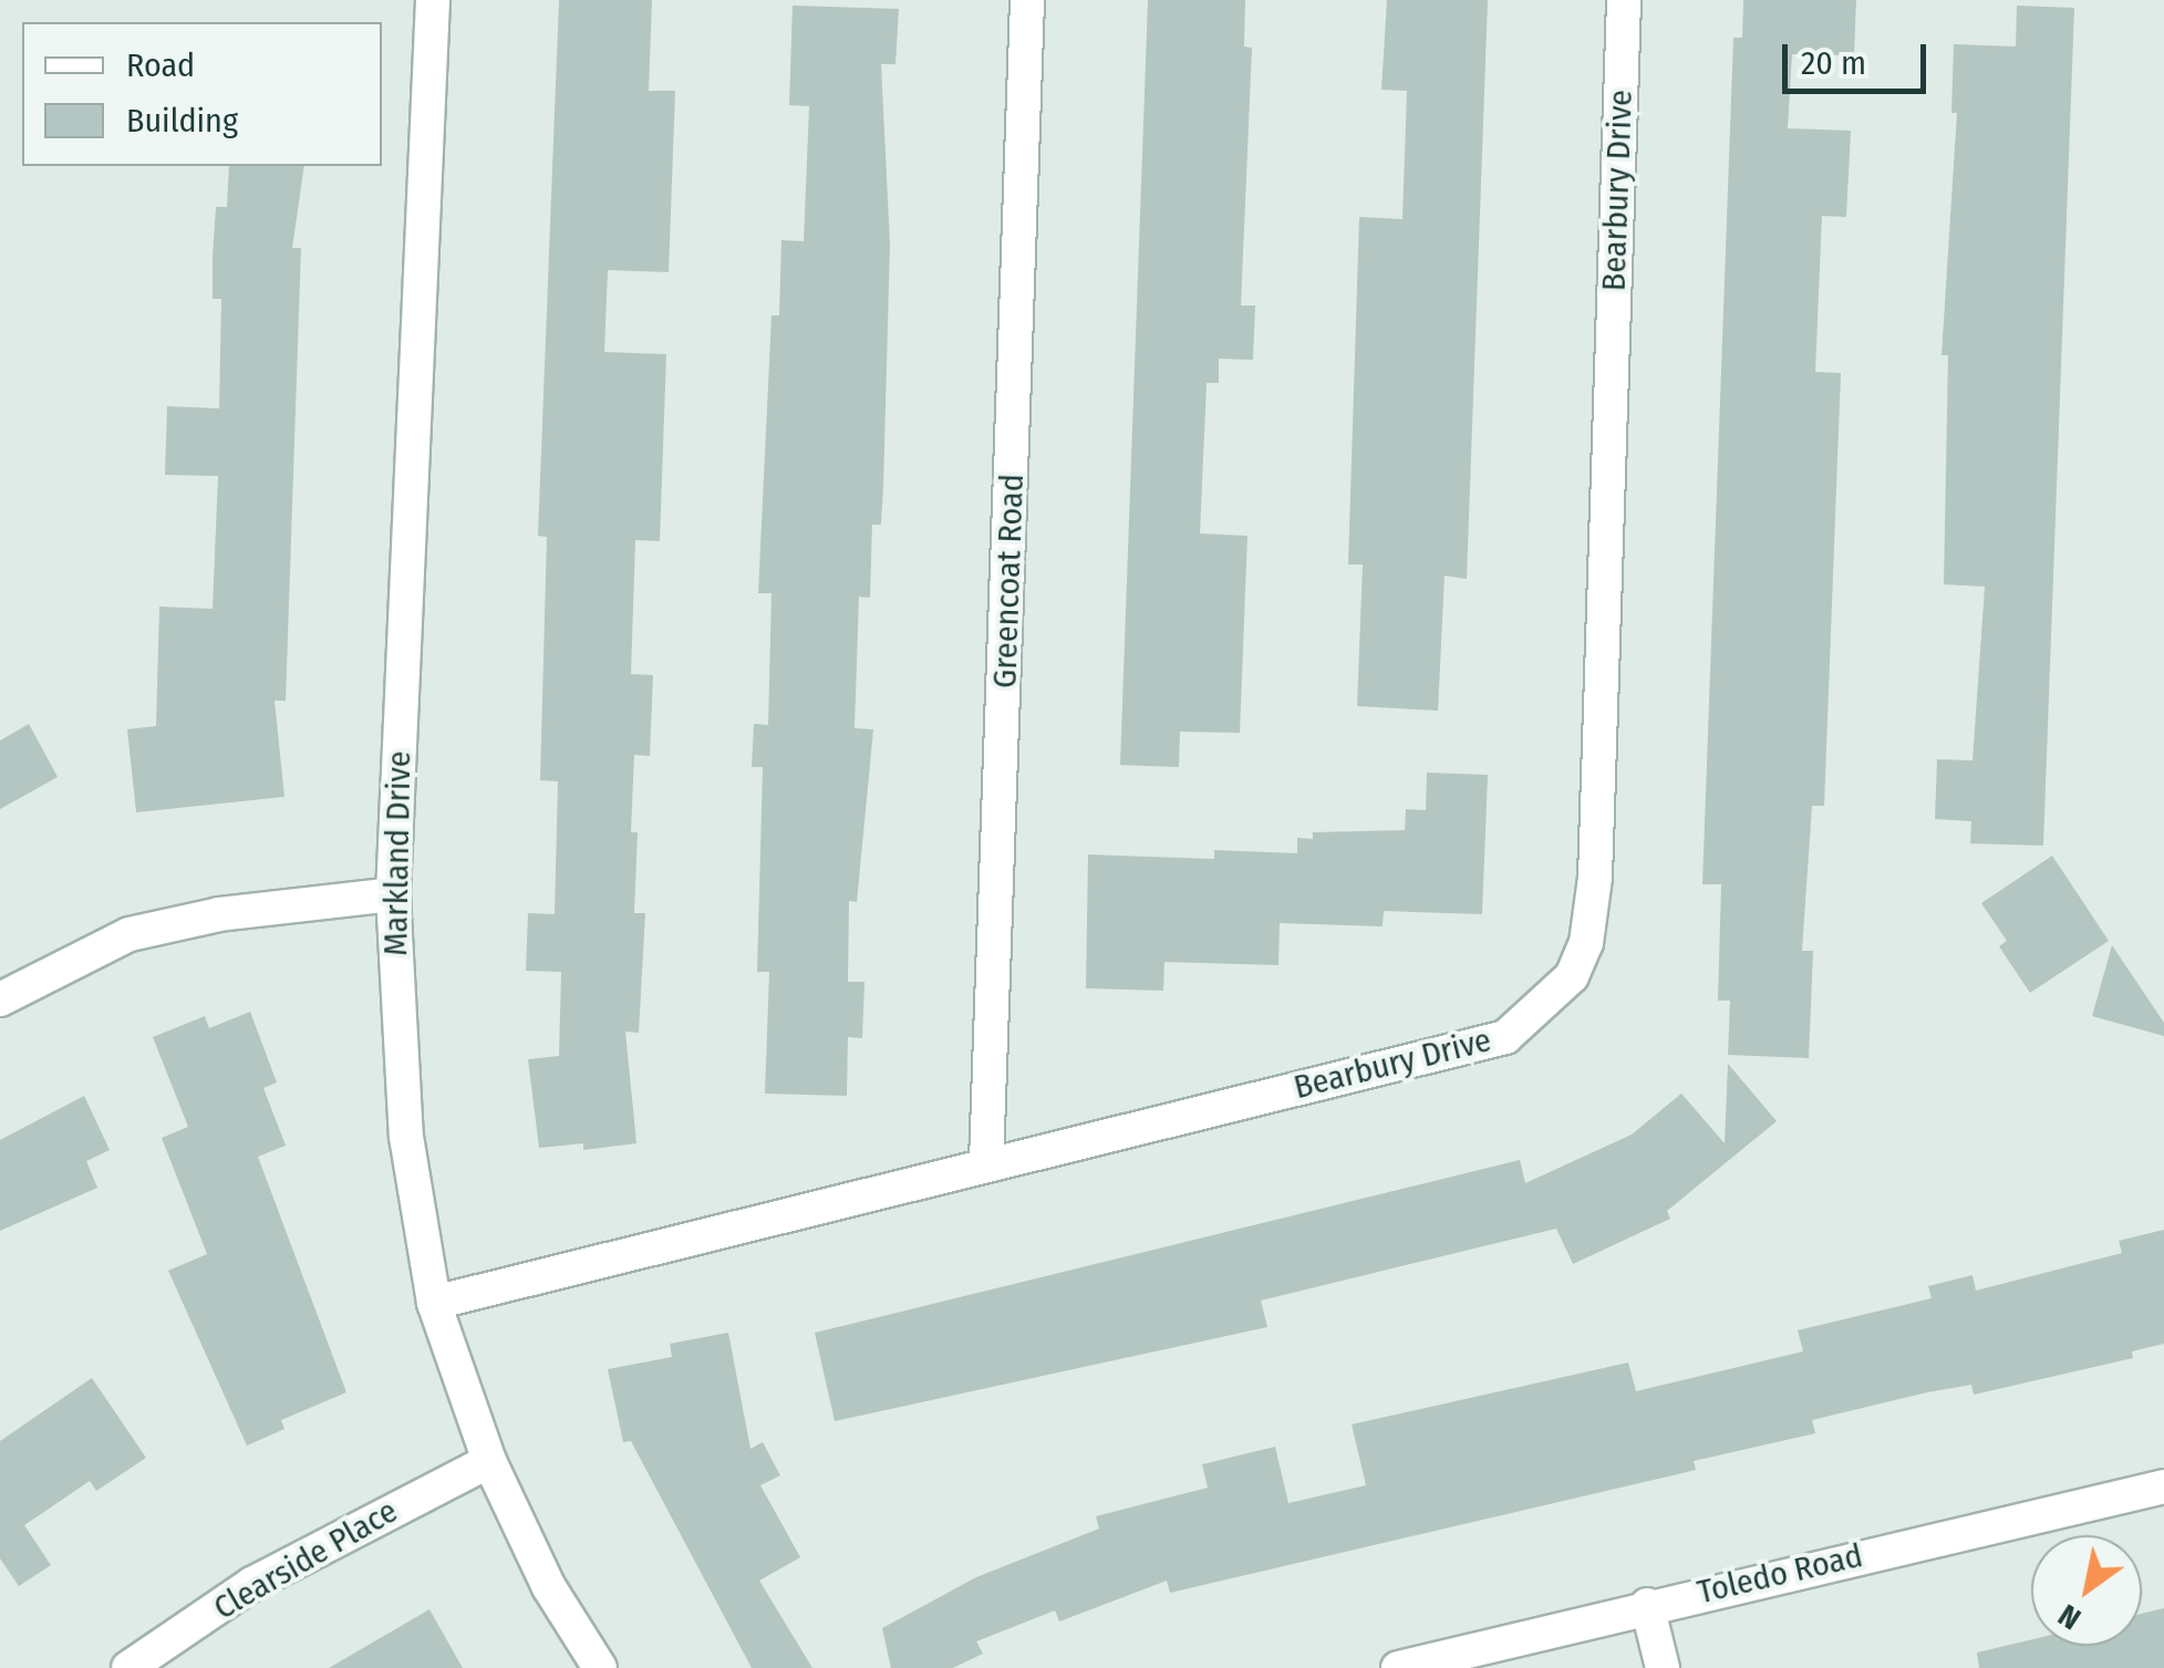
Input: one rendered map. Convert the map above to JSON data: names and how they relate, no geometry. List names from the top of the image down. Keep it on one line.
{"streets":{"street":["Bearbury Drive","Greencoat Road","Markland Drive","Clearside Place","Toledo Road"]},"crossings":[["Bearbury Drive","Greencoat Road"],["Bearbury Drive","Markland Drive"],["Markland Drive","Clearside Place"]],"legend":["Road","Building"],"scale_bar":"20 m","north":"bottom left"}
